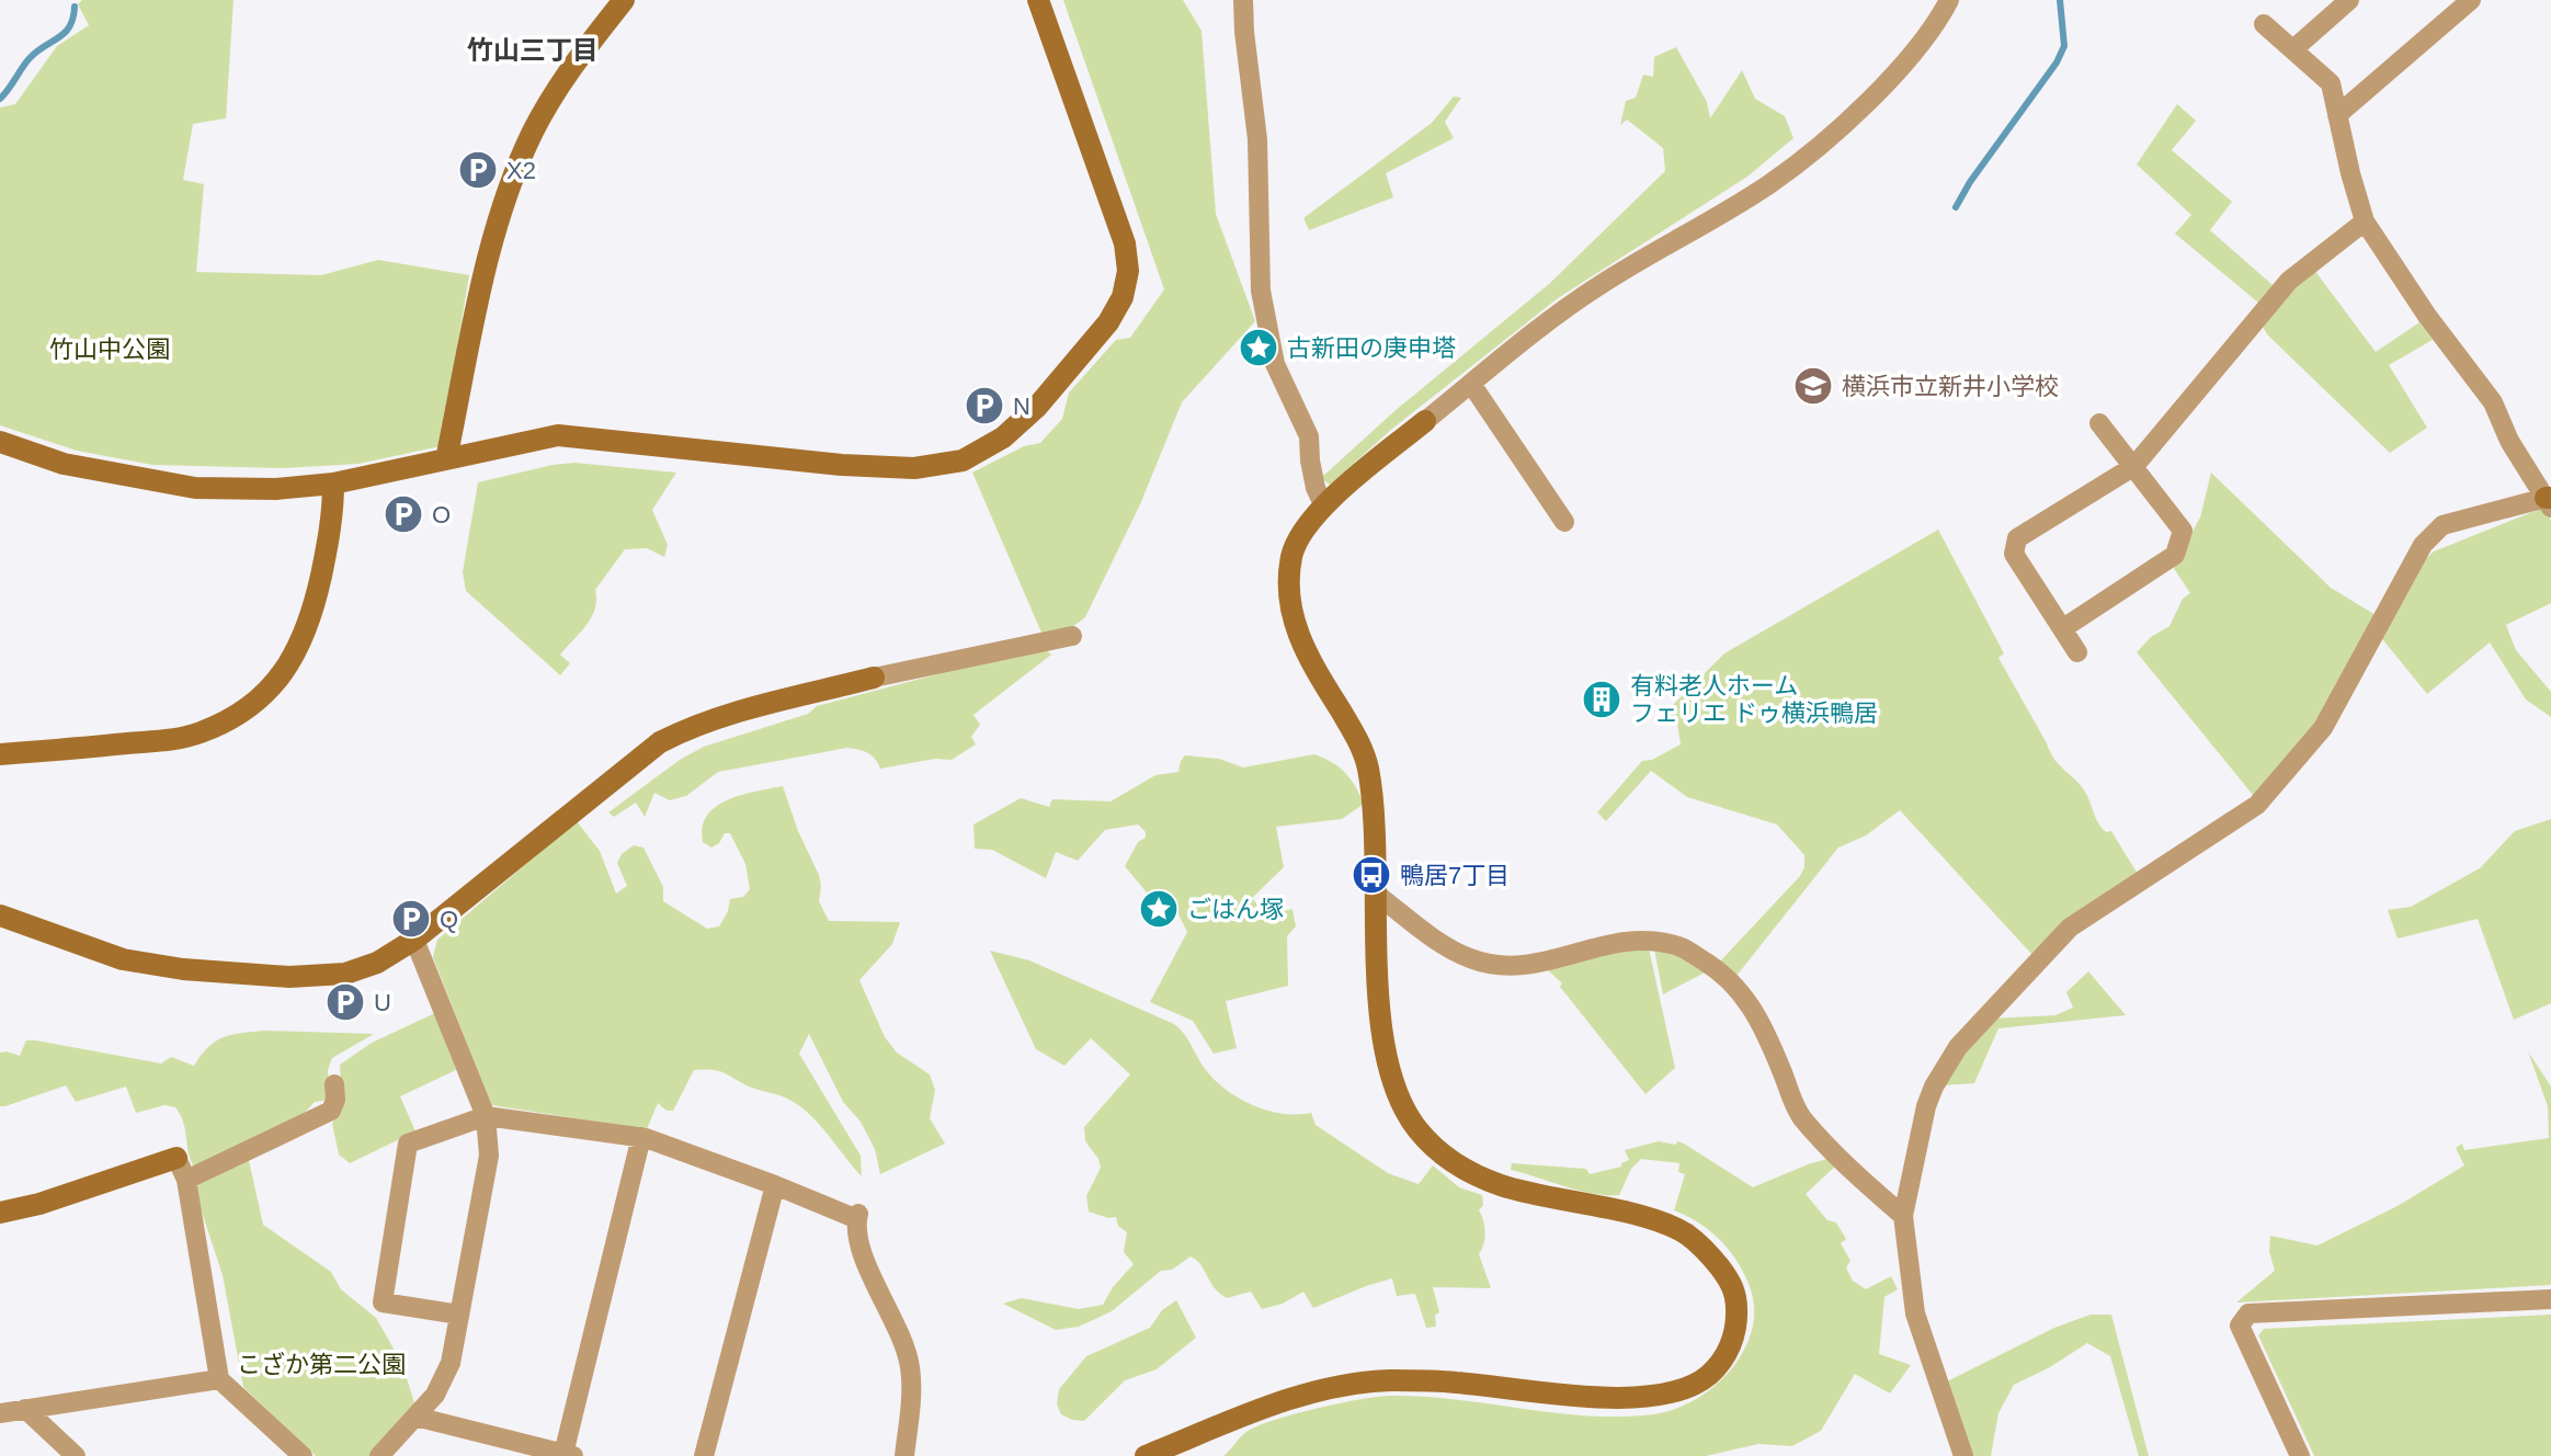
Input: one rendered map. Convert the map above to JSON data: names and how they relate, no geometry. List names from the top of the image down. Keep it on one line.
{"districts":["竹山三丁目"],"parks":["竹山中公園","こざか第二公園"],"places":{"parking":["X2","N","O","Q","U"],"place":["古新田の庚申塔","ごはん塚"],"school or university":["横浜市立新井小学校"],"building":["有料老人ホーム フェリエ ドゥ横浜鴨居"],"bus stop":["鴨居7丁目"]}}
